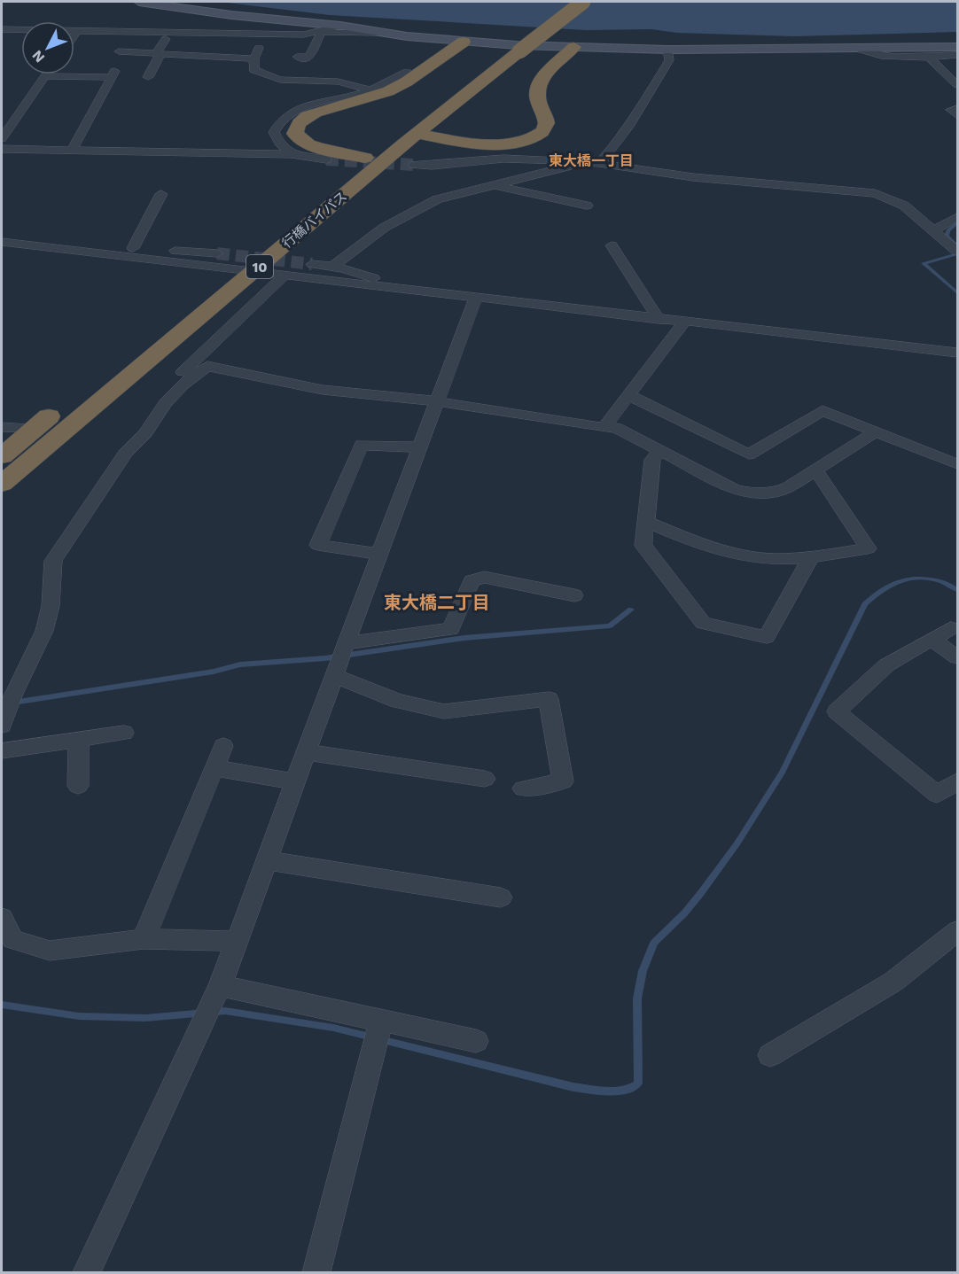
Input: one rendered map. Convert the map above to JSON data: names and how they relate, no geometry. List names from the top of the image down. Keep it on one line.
{"streets":{"highway":["行橋バイパス","10"]},"districts":["東大橋一丁目","東大橋二丁目"],"north":"bottom left"}
